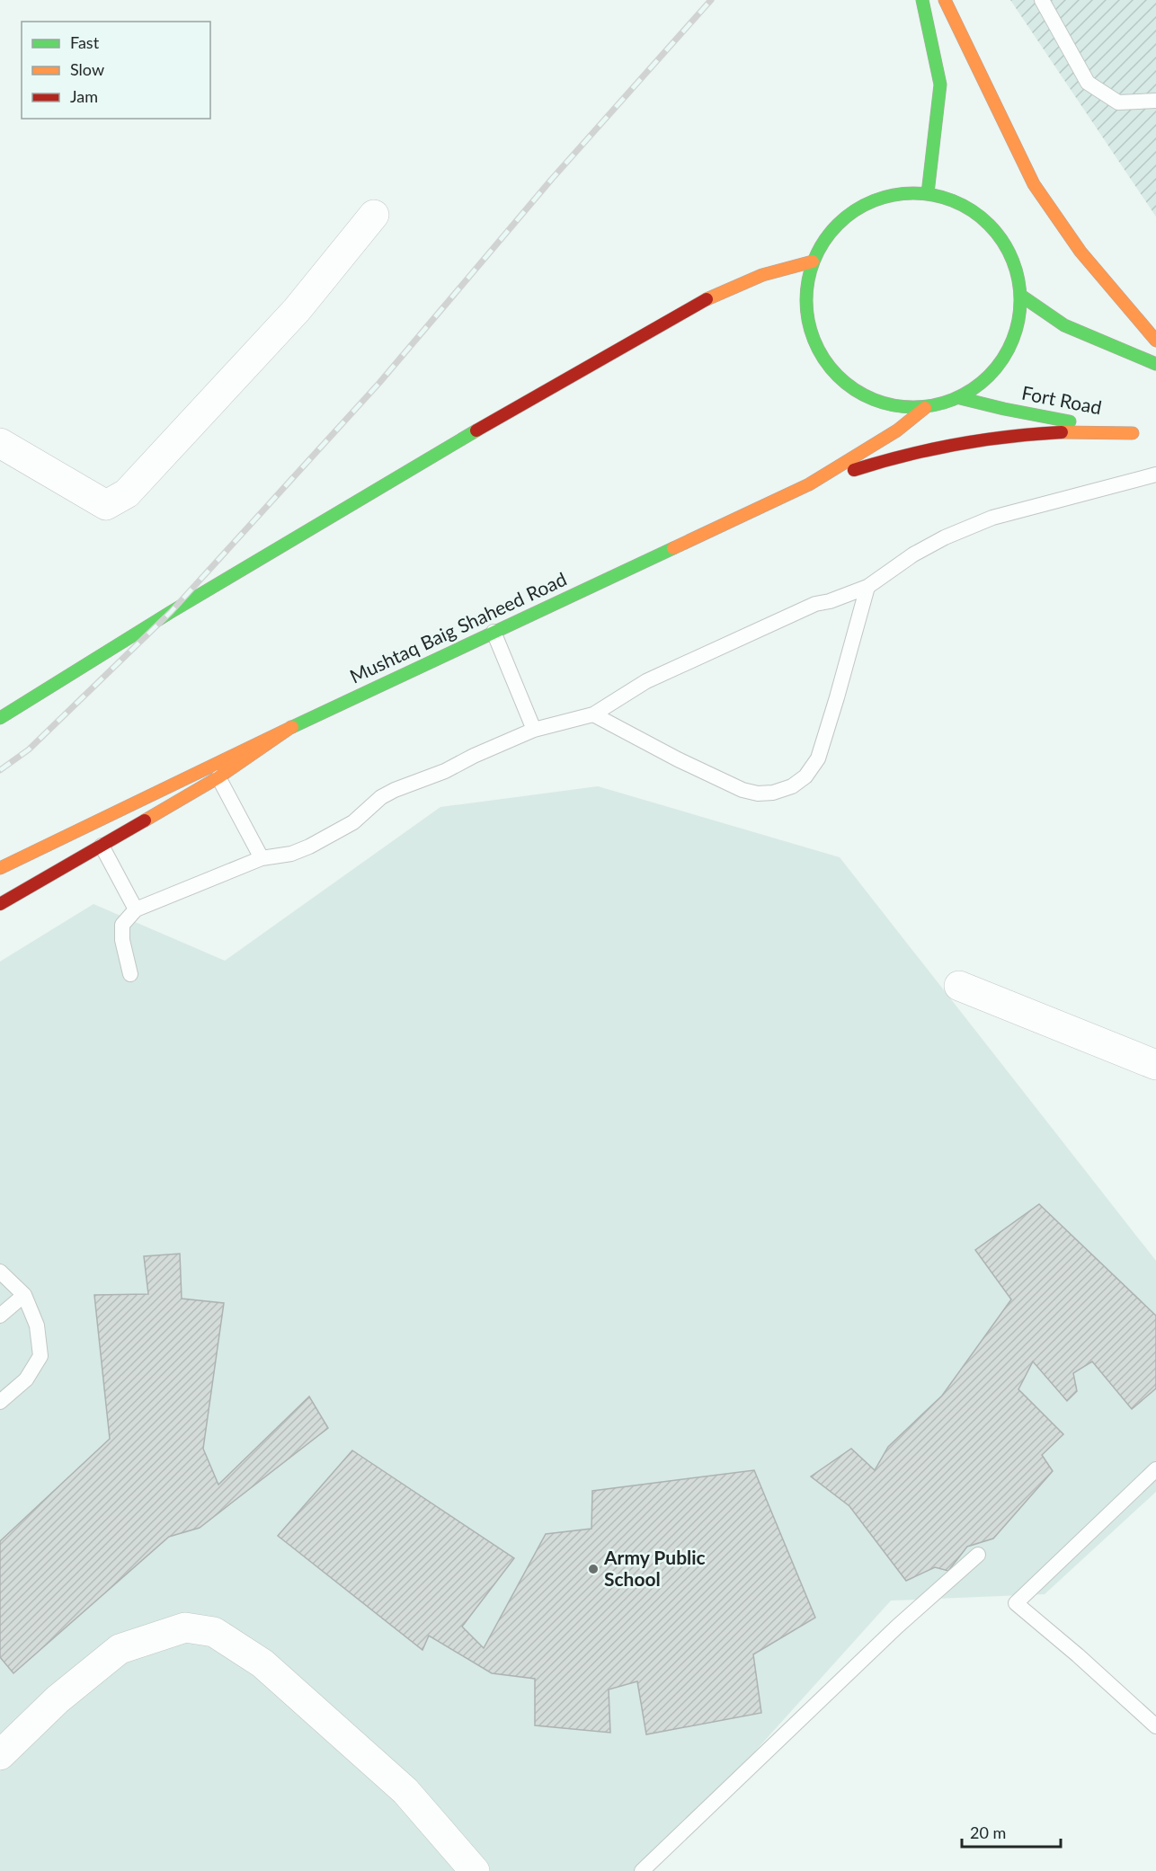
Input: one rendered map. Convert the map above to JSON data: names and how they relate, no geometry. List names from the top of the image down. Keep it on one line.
{"streets":{"main road":["Fort Road","Mushtaq Baig Shaheed Road"]},"places":["Army Public School"],"legend":["Fast","Slow","Jam"],"scale_bar":"20 m"}
